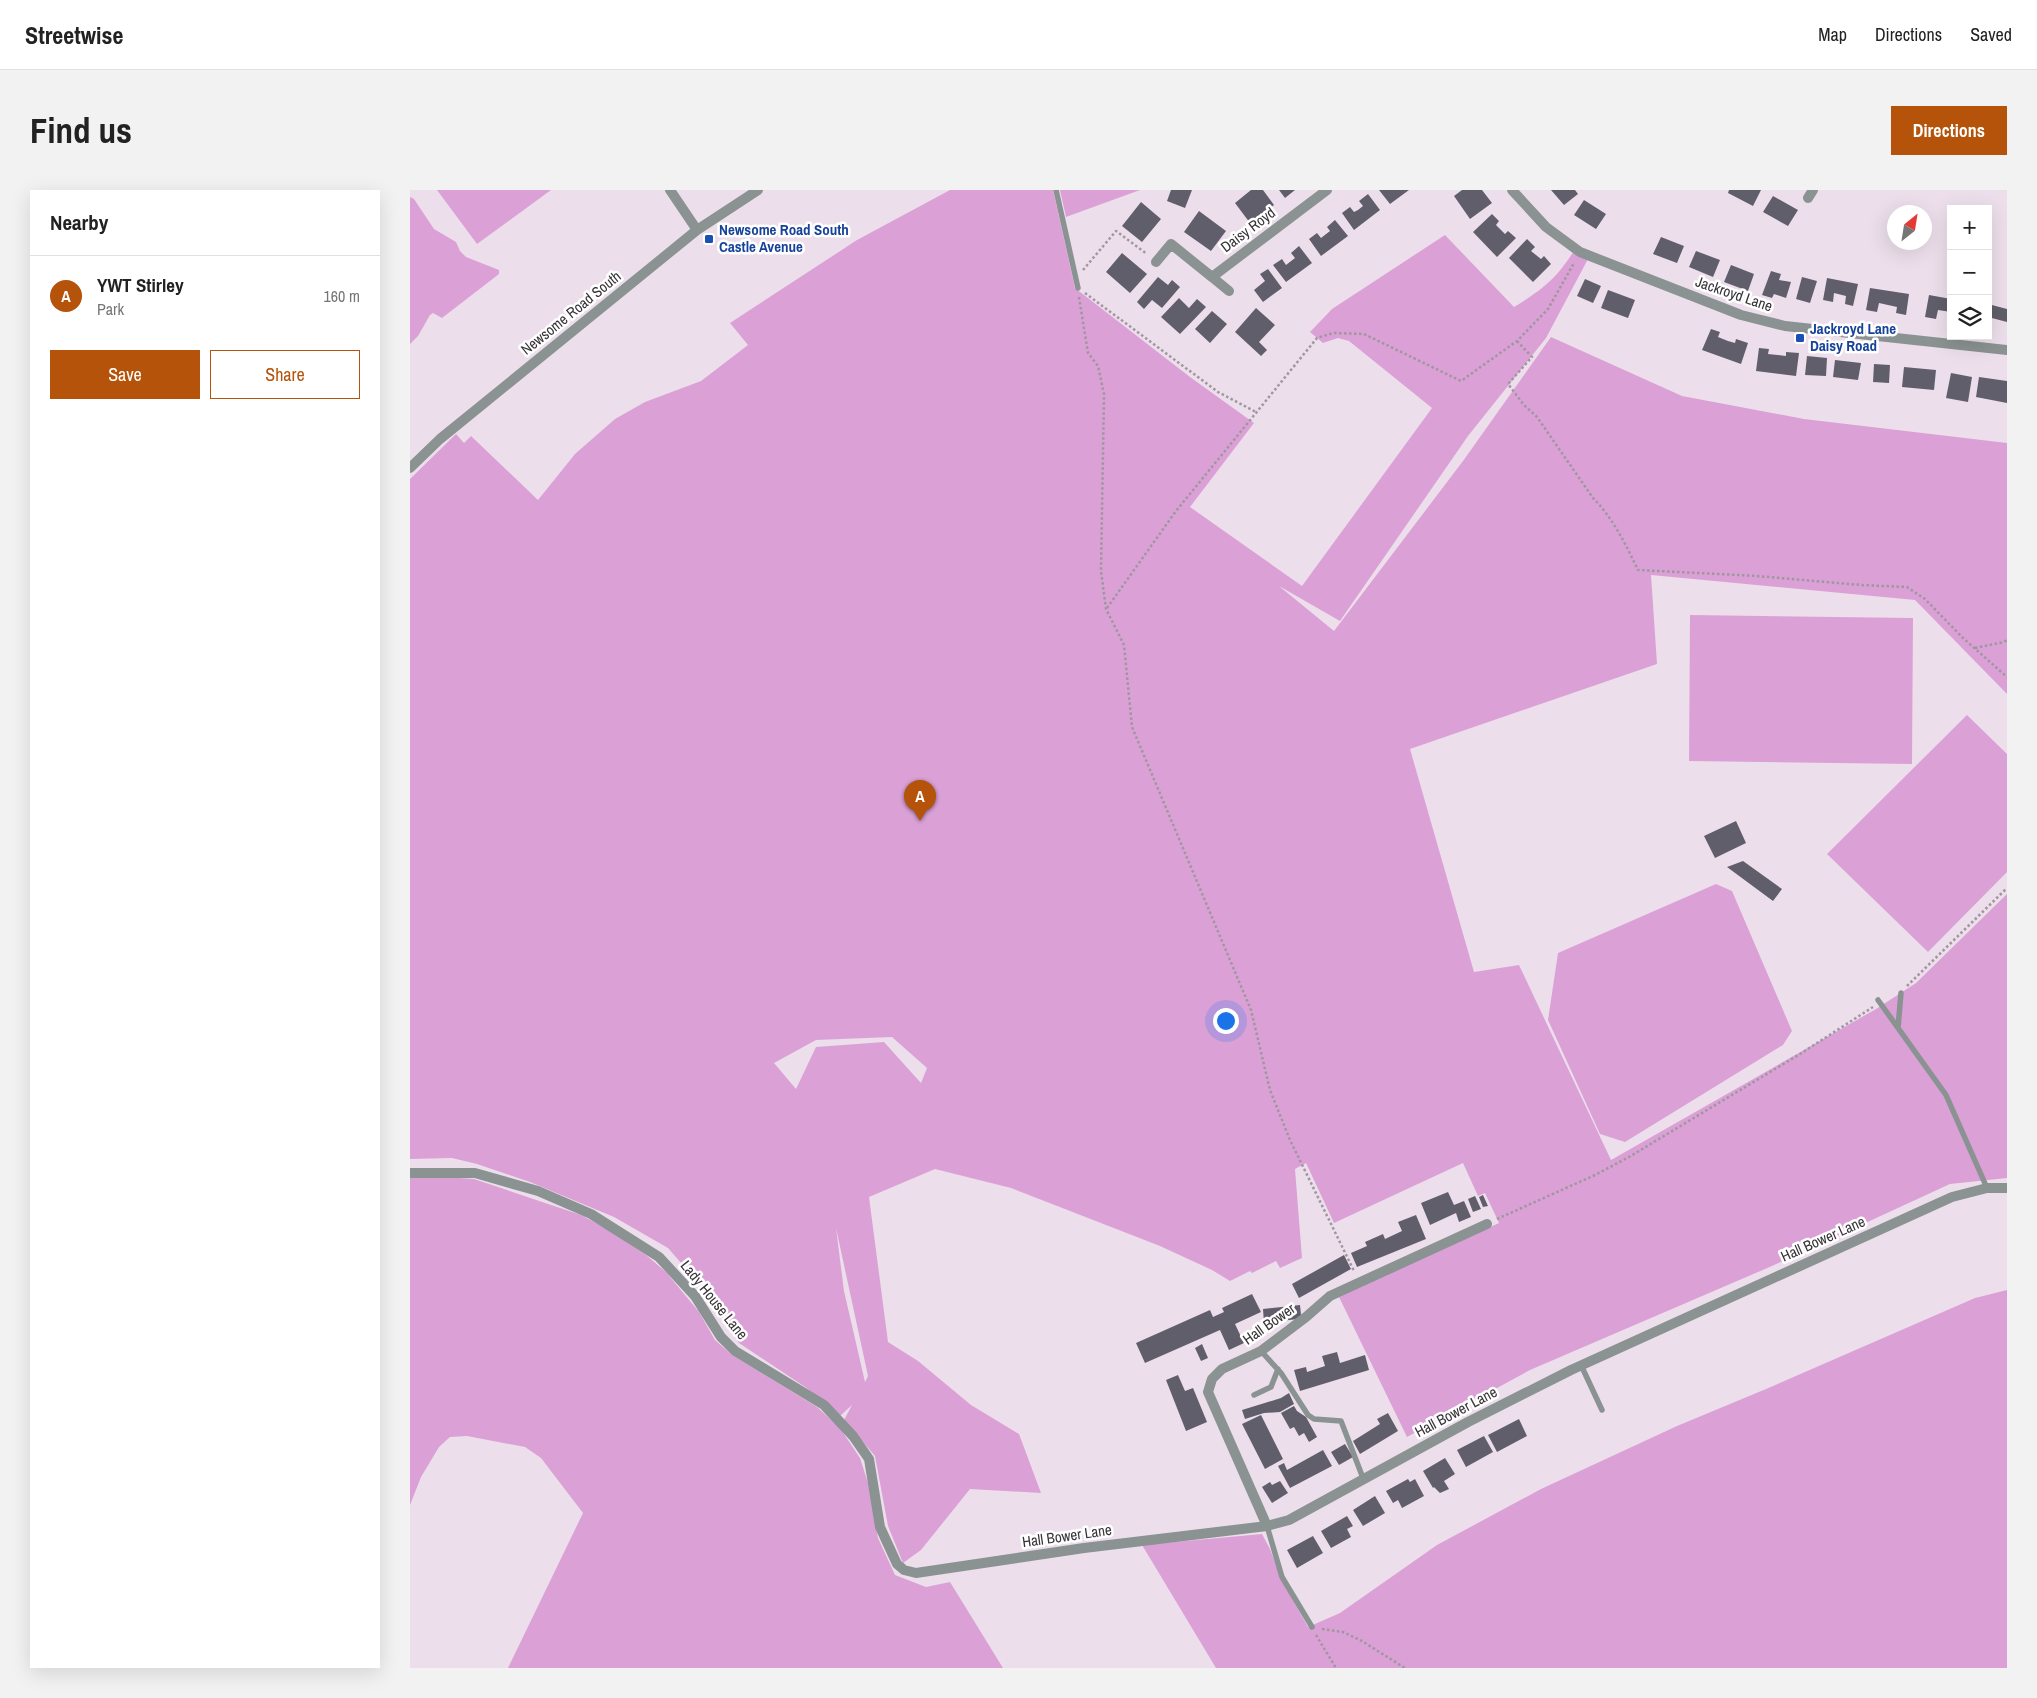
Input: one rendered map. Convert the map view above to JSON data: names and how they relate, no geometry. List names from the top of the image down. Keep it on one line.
{"streets":{"street":["Daisy Royd","Jackroyd Lane","Newsome Road South","Hall Bower Lane","Lady House Lane","Hall Bower"]},"crossings":[["Hall Bower Lane","Lady House Lane"],["Hall Bower Lane","Hall Bower"]],"places":{"transit":["Newsome Road South Castle Avenue","Jackroyd Lane Daisy Road"]},"north":"top right","page":{"header":"Streetwise","nav":["Map","Directions","Saved"],"buttons":["Directions",["Save","Share"]],"title":"Find us","heading":"Nearby","map_buttons":["+","−"],"list":[{"mark":"A","name":"YWT Stirley","note":"Park","value":"160 m"}],"pins":"A"}}
